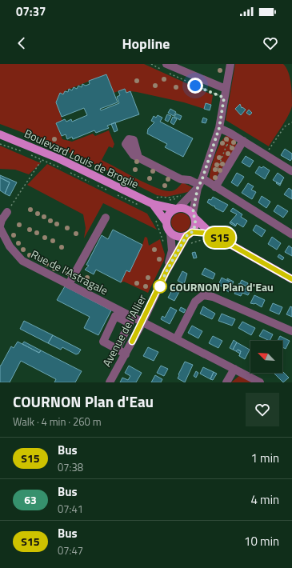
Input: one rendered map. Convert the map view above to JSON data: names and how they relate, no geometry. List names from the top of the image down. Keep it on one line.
{"streets":{"main road":["Boulevard Louis de Broglie"],"street":["Rue de l'Astragale","Avenue de l'Allier"]},"crossings":[["Boulevard Louis de Broglie","Avenue de l'Allier"],["Rue de l'Astragale","Avenue de l'Allier"]],"places":["COURNON Plan d'Eau"],"lines":["bus line S15"],"north":"top left","page":{"status":"07:37","header":"Hopline","on_map":"S15","heading":["COURNON Plan d'Eau","Walk · 4 min · 260 m"],"list":[{"mark":"S15","name":"Bus","note":"07:38","value":"1 min"},{"mark":"63","name":"Bus","note":"07:41","value":"4 min"},{"mark":"S15","name":"Bus","note":"07:47","value":"10 min"}]}}
